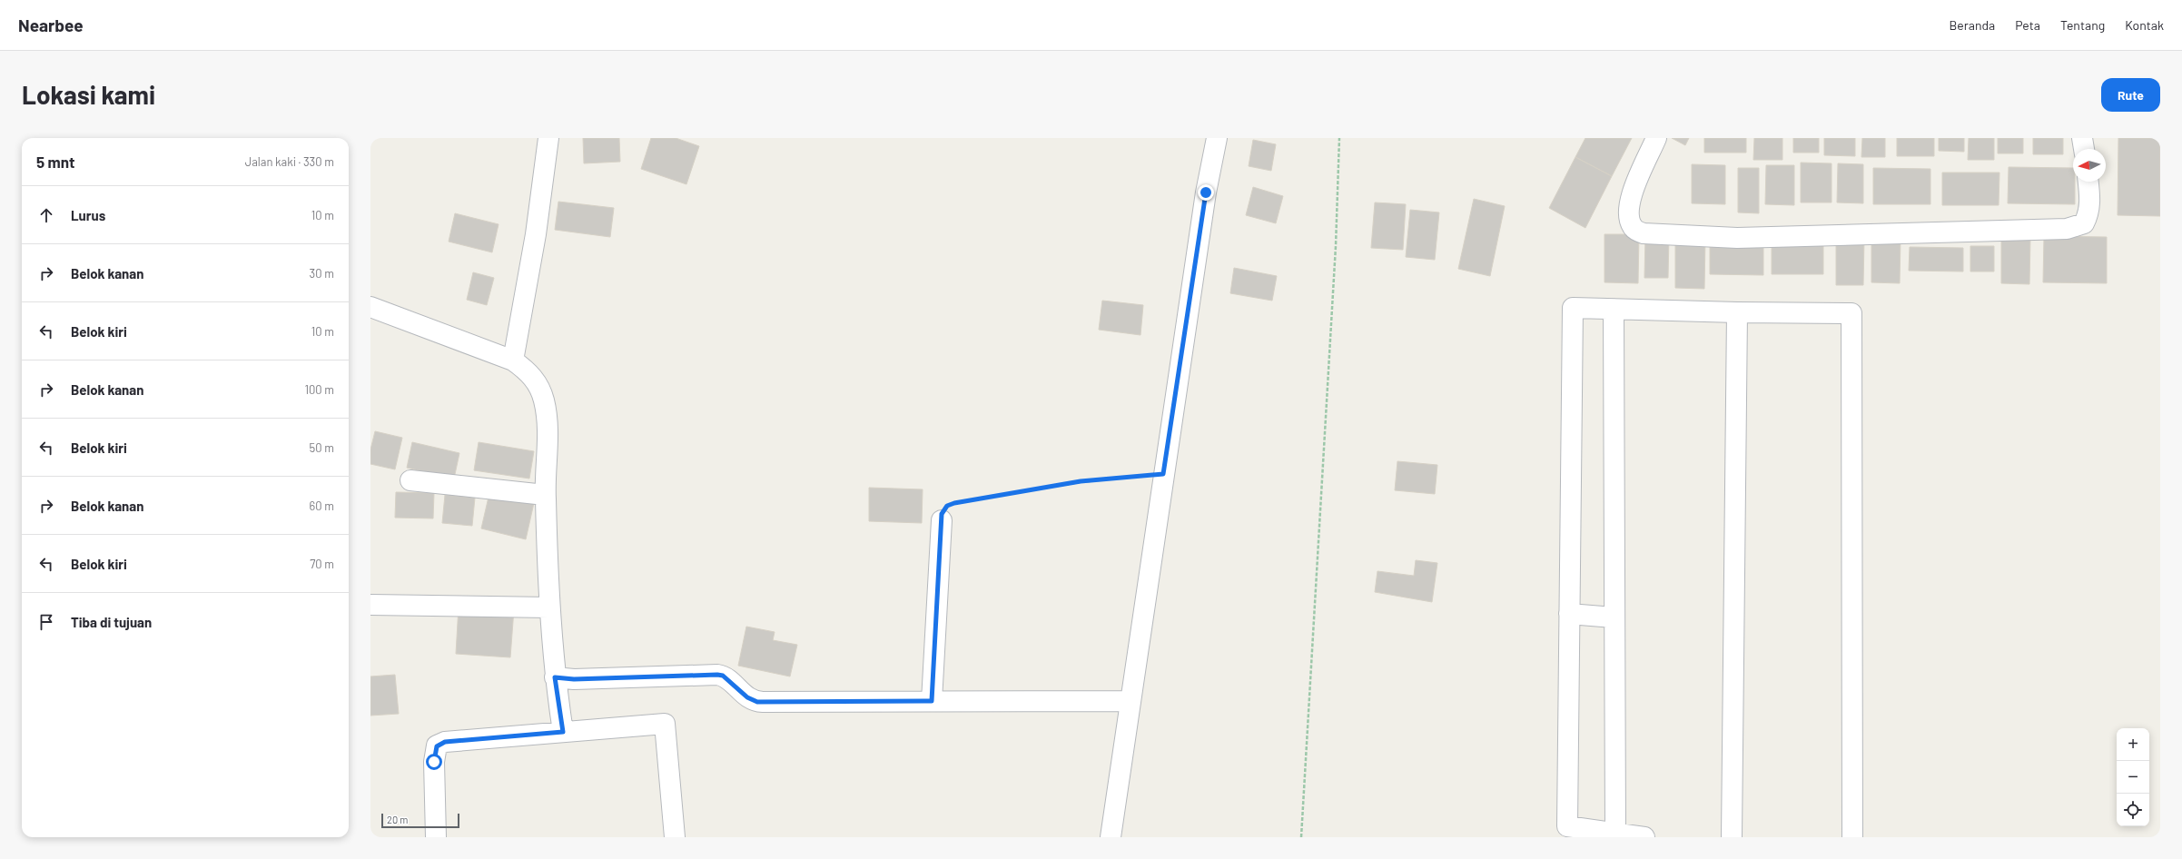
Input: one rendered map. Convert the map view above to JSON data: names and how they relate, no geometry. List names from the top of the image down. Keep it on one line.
{"scale_bar":"20 m","north":"left","page":{"header":"Nearbee","nav":["Beranda","Peta","Tentang","Kontak"],"buttons":"Rute","title":"Lokasi kami","heading":["5 mnt","Jalan kaki · 330 m"],"list":[["Lurus","10 m"],["Belok kanan","30 m"],["Belok kiri","10 m"],["Belok kanan","100 m"],["Belok kiri","50 m"],["Belok kanan","60 m"],["Belok kiri","70 m"],"Tiba di tujuan"],"map_buttons":["+","−"],"scale":"20 m"}}
